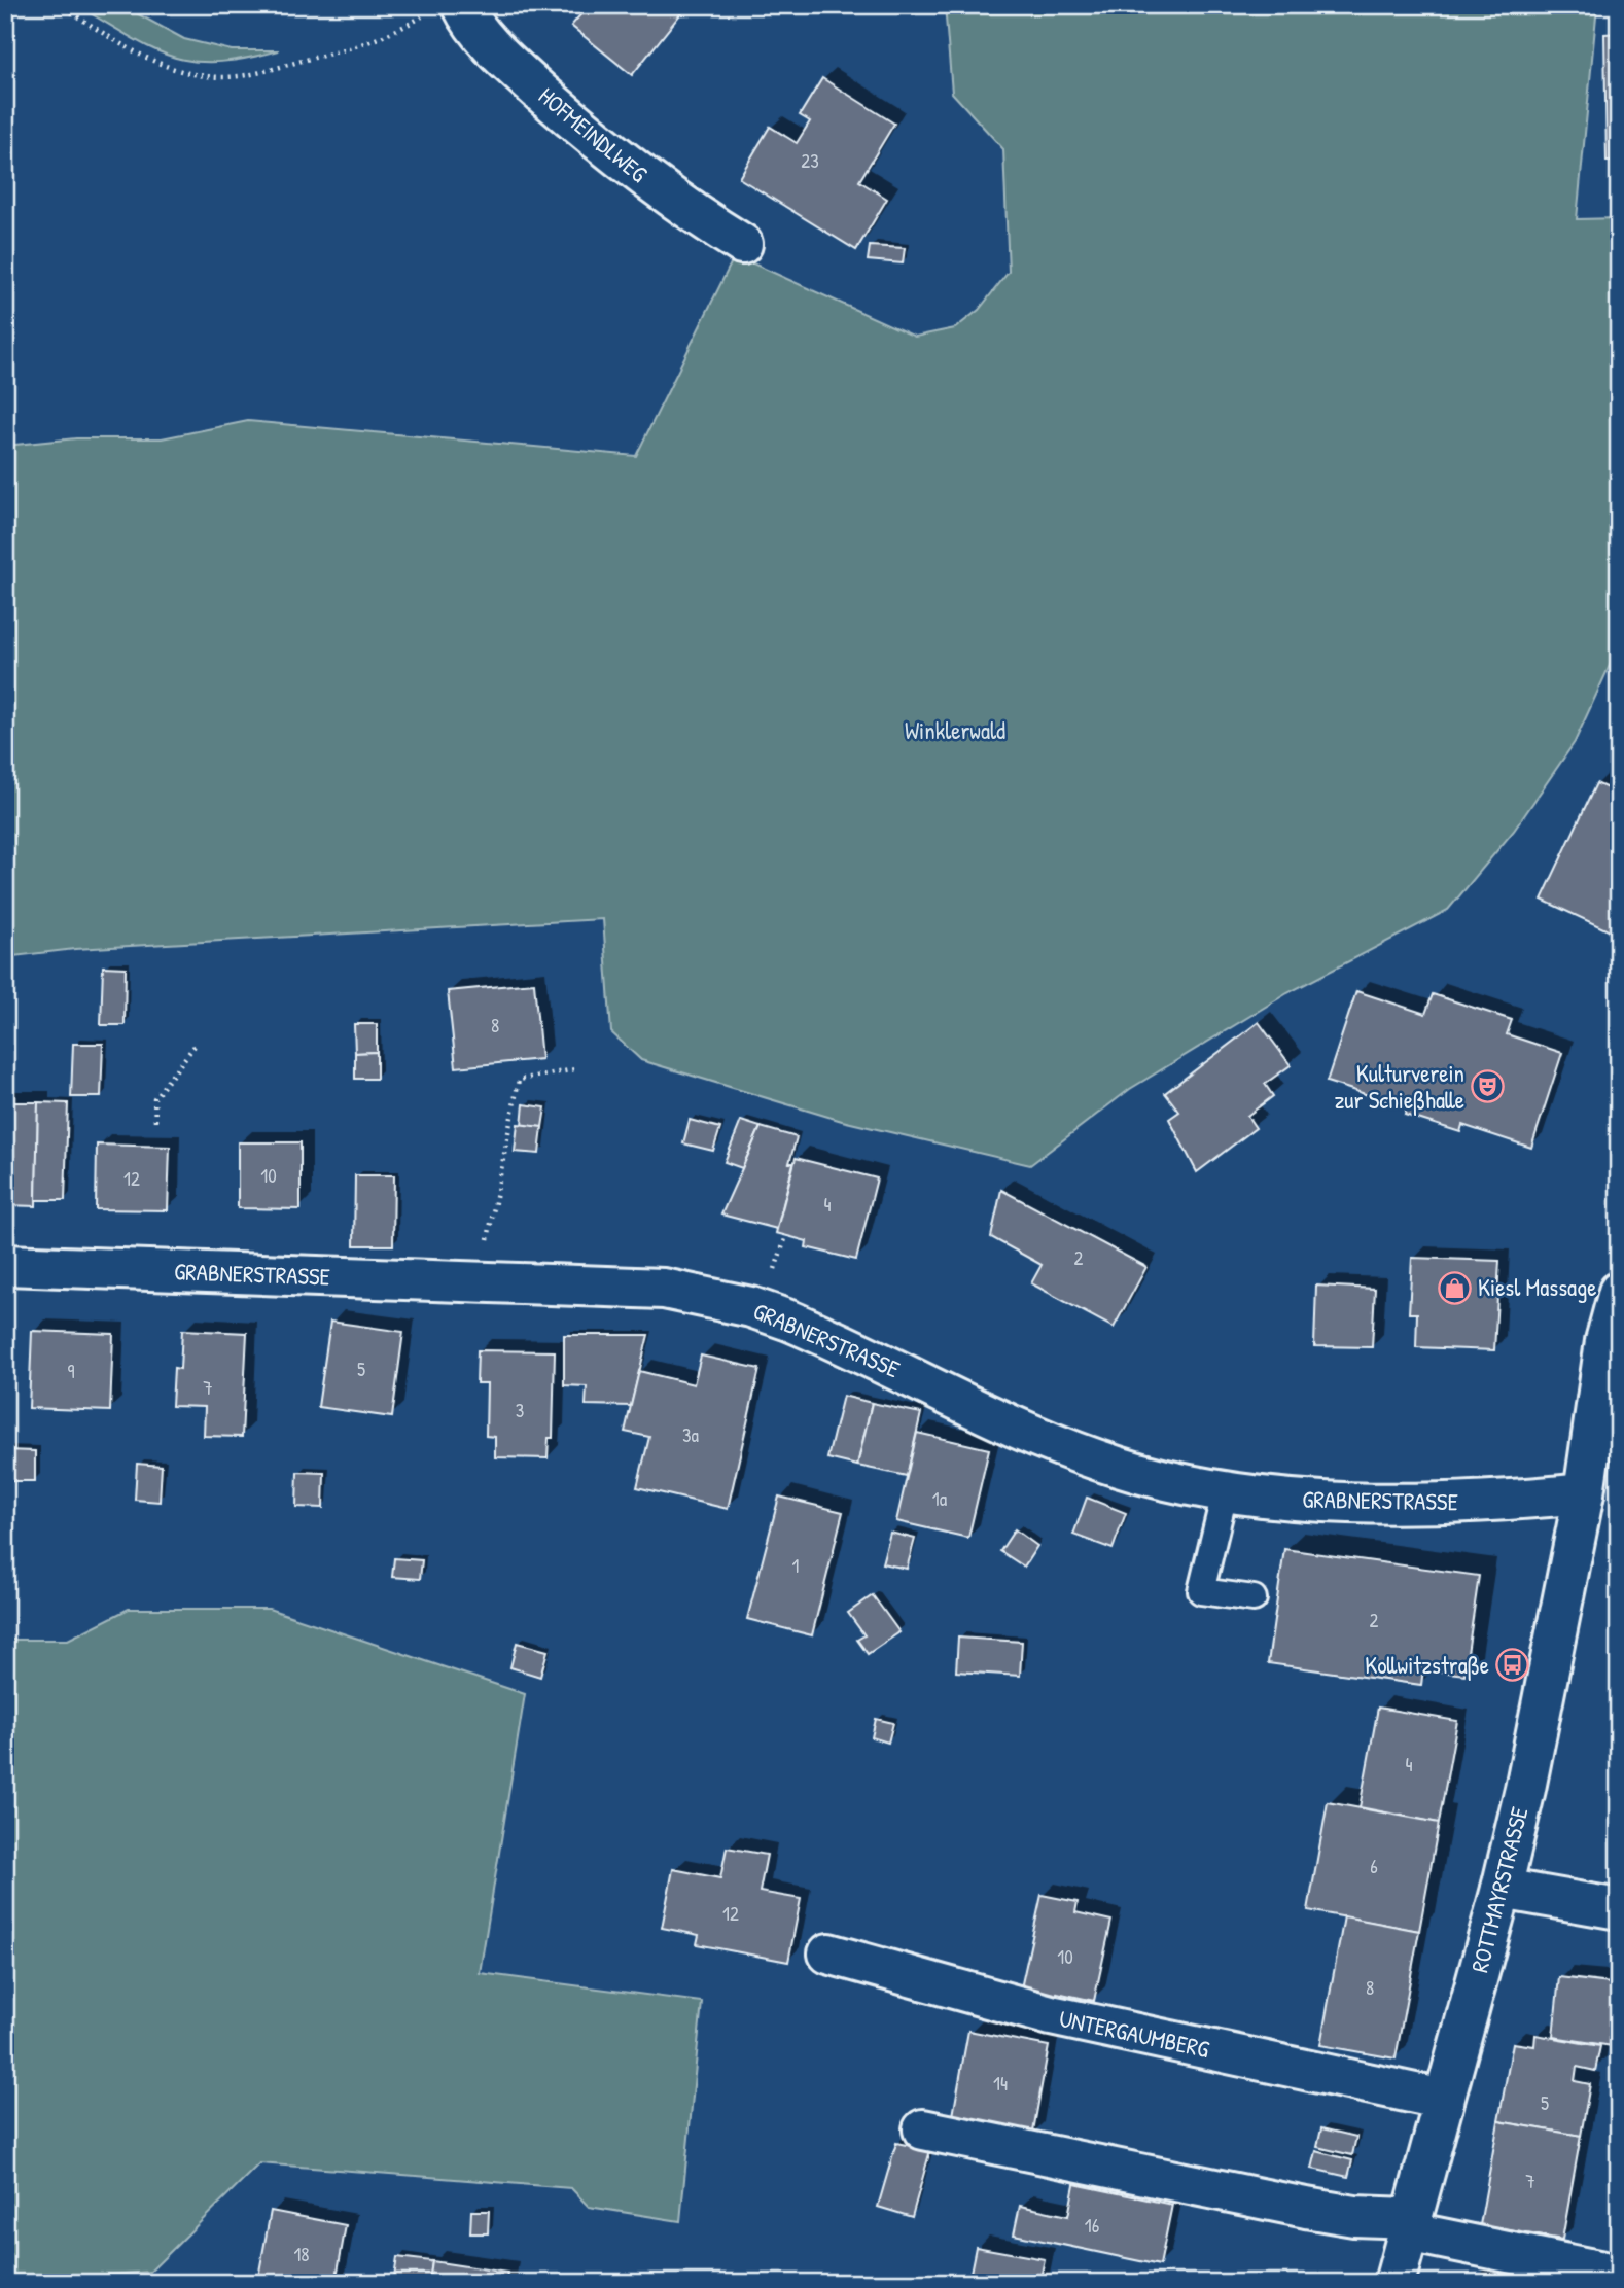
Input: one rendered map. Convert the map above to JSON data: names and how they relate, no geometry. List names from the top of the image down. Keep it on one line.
{"streets":{"street":["HOFMEINDLWEG","GRABNERSTRASSE","ROTTMAYRSTRASSE","UNTERGAUMBERG"]},"crossings":[["GRABNERSTRASSE","ROTTMAYRSTRASSE"],["ROTTMAYRSTRASSE","UNTERGAUMBERG"]],"parks":["Winklerwald"],"places":{"theatre":["Kulturverein zur Schießhalle"],"shop":["Kiesl Massage"],"bus stop":["Kollwitzstraße"]},"house_numbers":["23","8","10","12","4","2","5","9","7","3","3a","1a","1","2","4","6","12","10","8","14","5","7","16","18"]}
